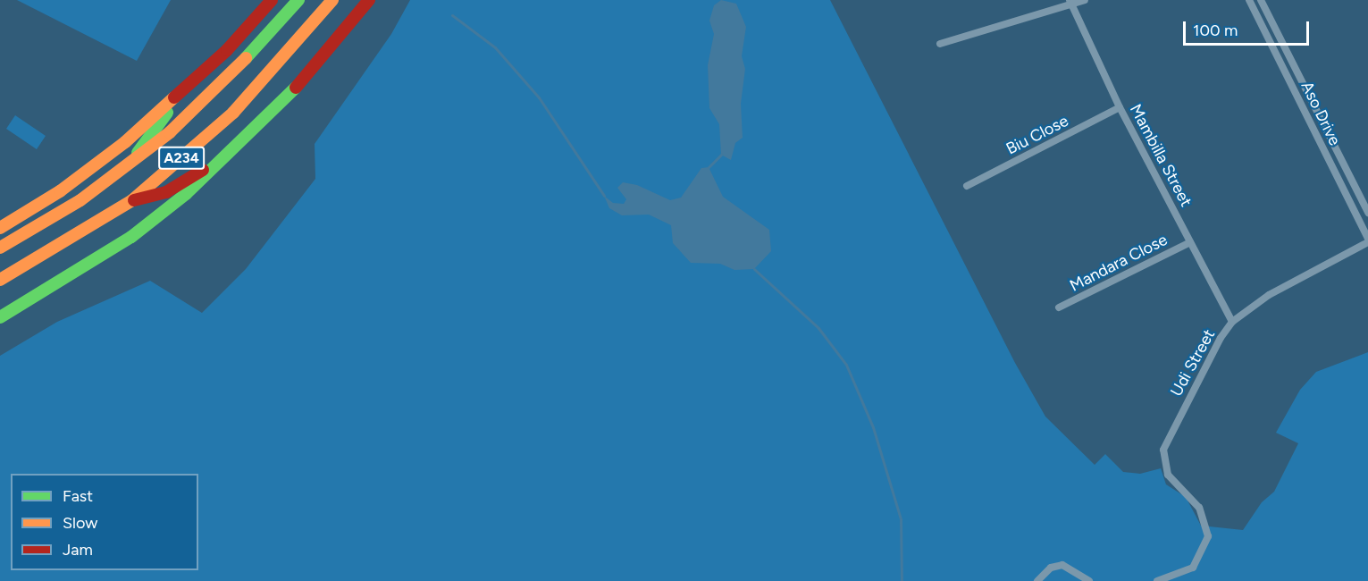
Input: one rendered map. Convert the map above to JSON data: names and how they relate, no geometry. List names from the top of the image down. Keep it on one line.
{"streets":{"highway":["A234"],"street":["Aso Drive","Biu Close","Mambilla Street","Mandara Close","Udi Street"]},"crossings":[["Aso Drive","Udi Street"],["Biu Close","Mambilla Street"],["Mambilla Street","Mandara Close"],["Mambilla Street","Udi Street"]],"legend":["Fast","Slow","Jam"],"scale_bar":"100 m"}
